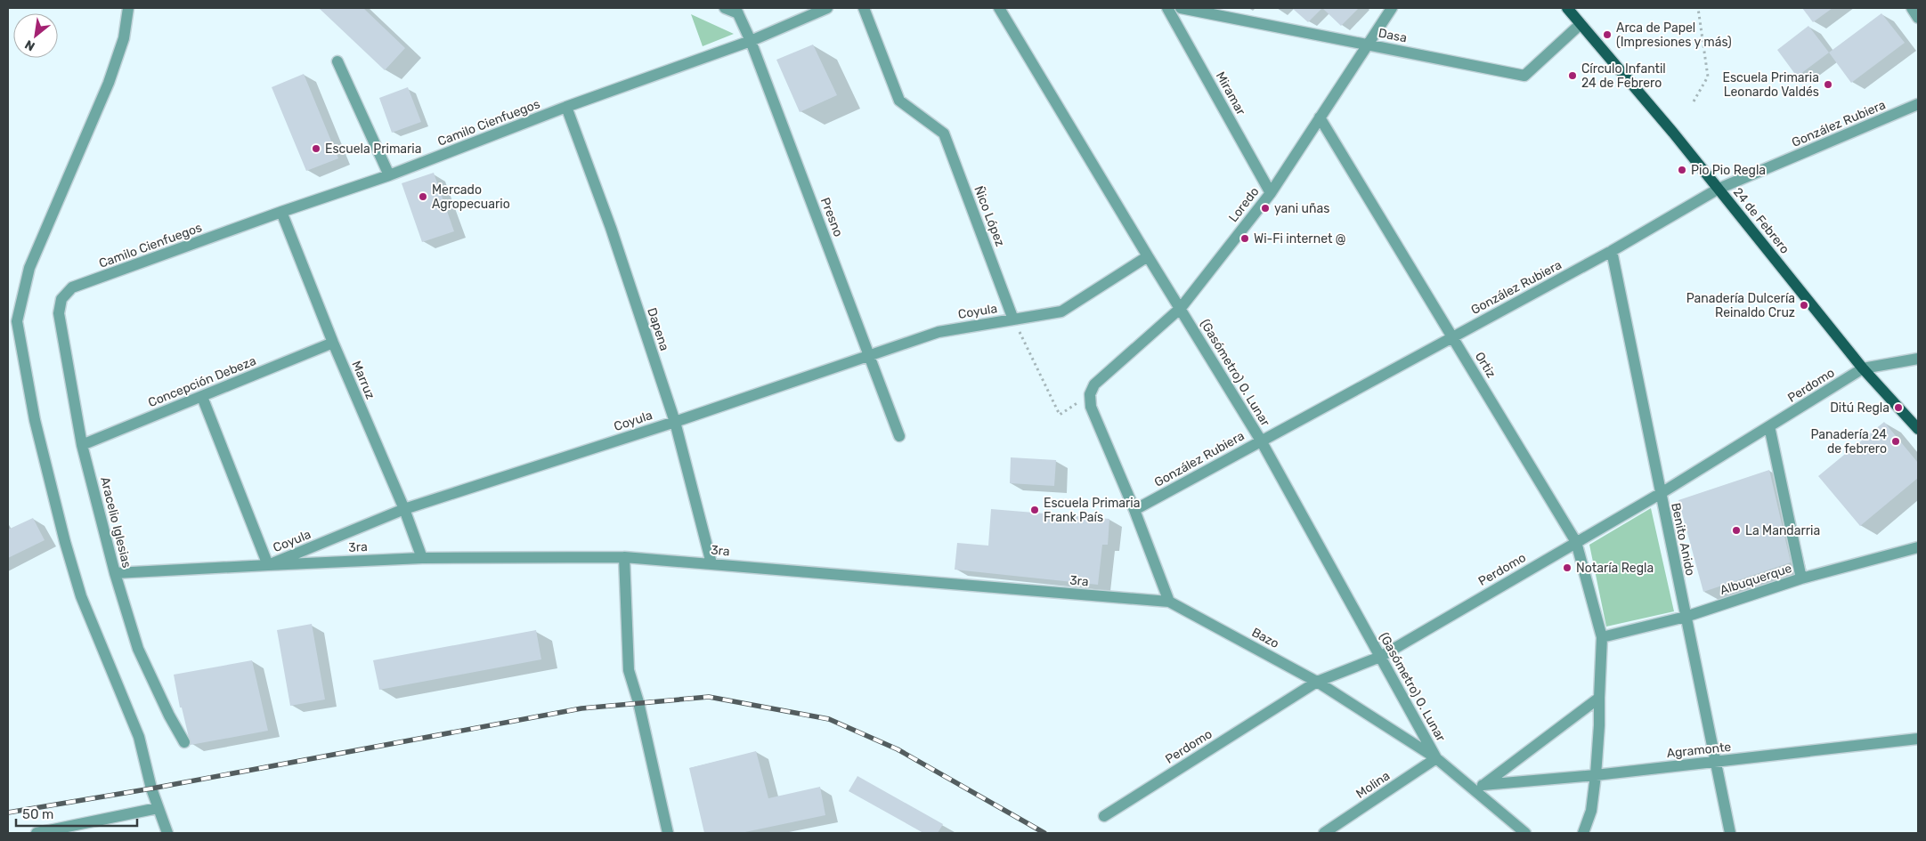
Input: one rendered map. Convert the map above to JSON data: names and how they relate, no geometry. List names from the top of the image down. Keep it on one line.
{"streets":{"main road":["24 de Febrero"],"street":["Dasa","Miramar","Camilo Cienfuegos","González Rubiera","Loredo","Ñico López","Presno","Coyula","Dapena","Ortiz","(Gasómetro) O. Lunar","Marruz","Concepción Debeza","Perdomo","Aracelio Iglesias","Benito Anido","3ra","Albuquerque","Bazo","Agramonte","Molina"]},"crossings":[["Dasa","Loredo"],["Dasa","24 de Febrero"],["Miramar","Loredo"],["Camilo Cienfuegos","Presno"],["Camilo Cienfuegos","Dapena"],["Camilo Cienfuegos","Marruz"],["Camilo Cienfuegos","Aracelio Iglesias"],["González Rubiera","24 de Febrero"],["González Rubiera","Ortiz"],["González Rubiera","(Gasómetro) O. Lunar"],["González Rubiera","Benito Anido"],["Loredo","Ortiz"],["Loredo","(Gasómetro) O. Lunar"],["Ñico López","Coyula"],["Presno","Coyula"],["24 de Febrero","Perdomo"],["Coyula","Dapena"],["Coyula","(Gasómetro) O. Lunar"],["Coyula","Marruz"],["Coyula","Aracelio Iglesias"],["Coyula","3ra"],["Dapena","3ra"],["Ortiz","Perdomo"],["Ortiz","Albuquerque"],["Ortiz","Agramonte"],["(Gasómetro) O. Lunar","Perdomo"],["(Gasómetro) O. Lunar","Bazo"],["(Gasómetro) O. Lunar","Molina"],["Marruz","Concepción Debeza"],["Marruz","3ra"],["Concepción Debeza","Aracelio Iglesias"],["Perdomo","Benito Anido"],["Perdomo","Bazo"],["Benito Anido","Albuquerque"],["Benito Anido","Agramonte"],["3ra","Bazo"],["Bazo","Agramonte"],["Bazo","Molina"]],"places":["Arca de Papel (Impresiones y más)","Círculo Infantil 24 de Febrero","Escuela Primaria Leonardo Valdés","Escuela Primaria","Pio Pio Regla","Mercado Agropecuario","yani uñas","Wi-Fi internet @","Panadería Dulcería Reinaldo Cruz","Ditú Regla","Panadería 24 de febrero","Escuela Primaria Frank País","La Mandarria","Notaría Regla"],"scale_bar":"50 m","north":"bottom left"}
